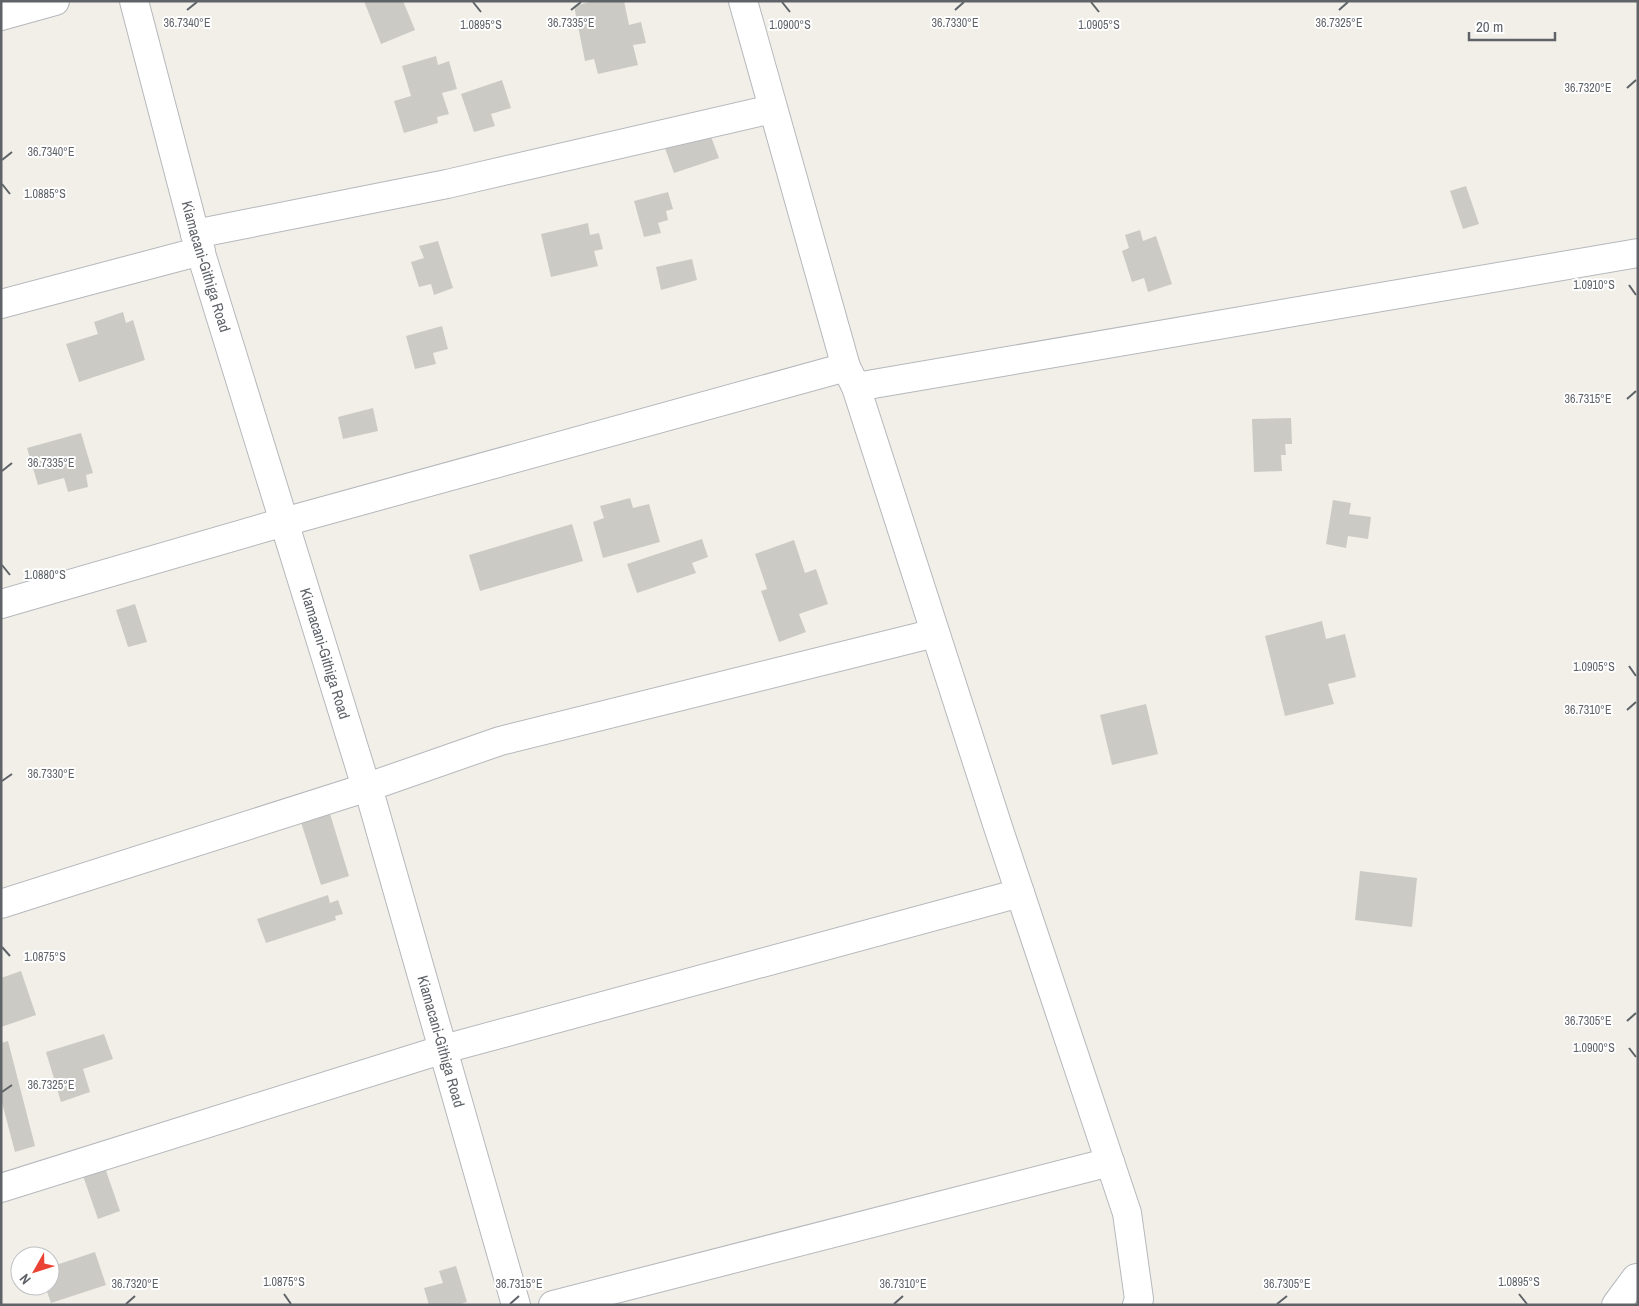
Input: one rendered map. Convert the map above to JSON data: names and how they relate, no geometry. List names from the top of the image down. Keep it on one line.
{"streets":{"street":["Kiamacani-Githiga Road"]},"scale_bar":"20 m","north":"bottom left","coordinates":["36.7340°E","36.7335°E","36.7330°E","36.7325°E","1.0900°S","1.0895°S","1.0905°S","36.7320°E","1.0885°S","1.0910°S","36.7315°E","1.0880°S","36.7310°E","1.0875°S","36.7305°E"]}
